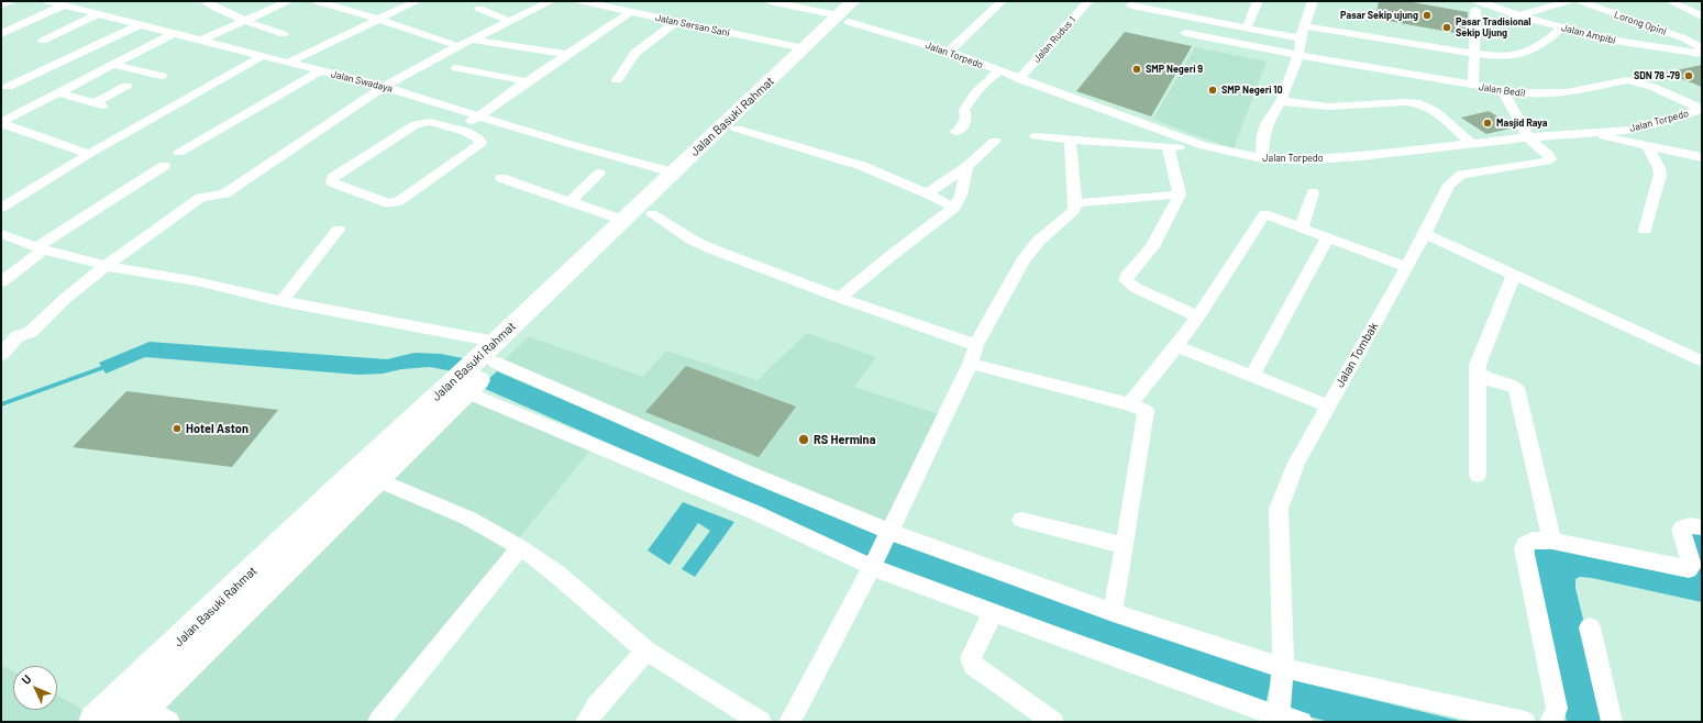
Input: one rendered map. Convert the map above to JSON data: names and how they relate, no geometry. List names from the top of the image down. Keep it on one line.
{"streets":{"highway":["Jalan Basuki Rahmat"],"street":["Lorong Opini","Jalan Sersan Sani","Jalan Ampibi","Jalan Rudus 1","Jalan Torpedo","Jalan Swadaya","Jalan Bedil","Jalan Tombak"]},"crossings":[["Jalan Sersan Sani","Jalan Basuki Rahmat"],["Jalan Rudus 1","Jalan Torpedo"],["Jalan Torpedo","Jalan Bedil"],["Jalan Torpedo","Jalan Basuki Rahmat"],["Jalan Torpedo","Jalan Tombak"],["Jalan Swadaya","Jalan Basuki Rahmat"]],"places":["Pasar Sekip ujung","Pasar Tradisional Sekip Ujung","SMP Negeri 9","SDN 78 -79","SMP Negeri 10","Masjid Raya","Hotel Aston","RS Hermina"],"north":"top left"}
